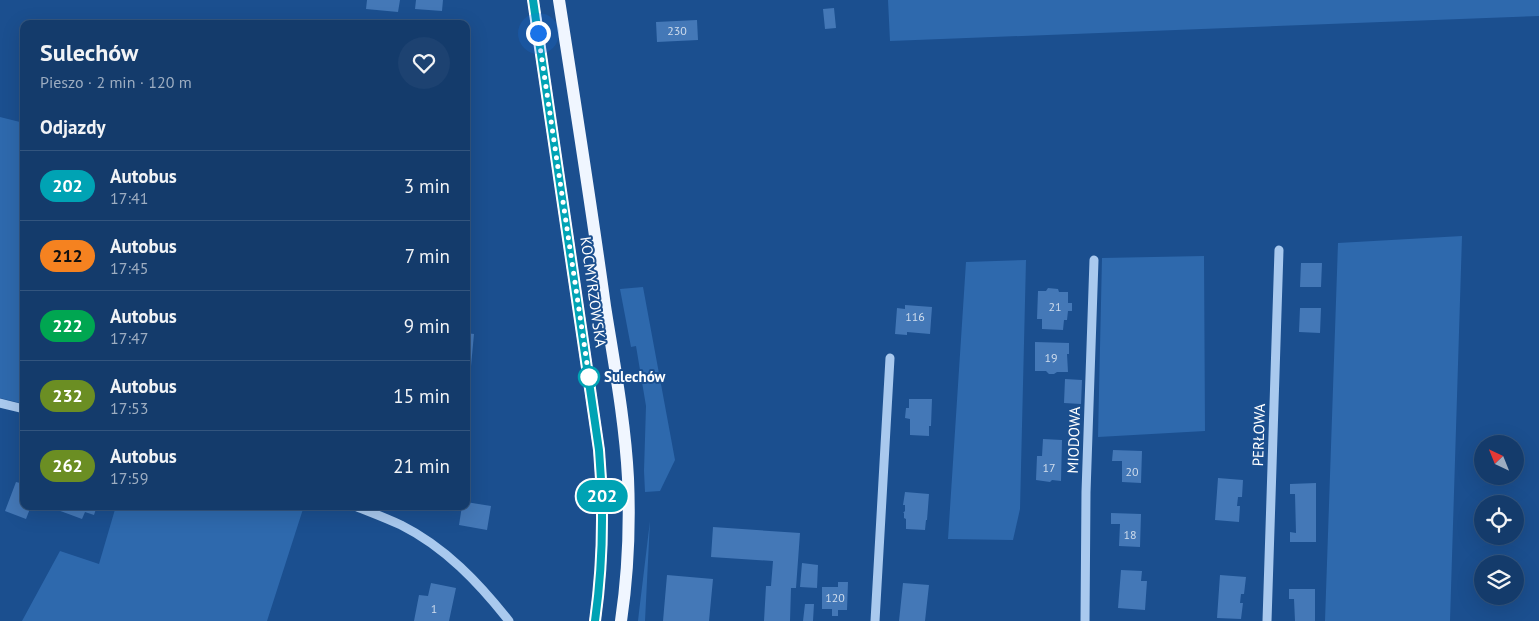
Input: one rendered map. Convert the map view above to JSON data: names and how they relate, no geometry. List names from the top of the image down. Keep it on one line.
{"streets":{"main road":["KOCMYRZOWSKA"],"street":["PERŁOWA","MIODOWA"]},"places":["Sulechów"],"lines":["bus line 202"],"house_numbers":["230","21","116","19","17","20","18","120","1"],"north":"top left","page":{"on_map":"202","heading":[["Sulechów","Pieszo · 2 min · 120 m"],"Odjazdy"],"list":[{"mark":"202","name":"Autobus","note":"17:41","value":"3 min"},{"mark":"212","name":"Autobus","note":"17:45","value":"7 min"},{"mark":"222","name":"Autobus","note":"17:47","value":"9 min"},{"mark":"232","name":"Autobus","note":"17:53","value":"15 min"},{"mark":"262","name":"Autobus","note":"17:59","value":"21 min"}]}}
